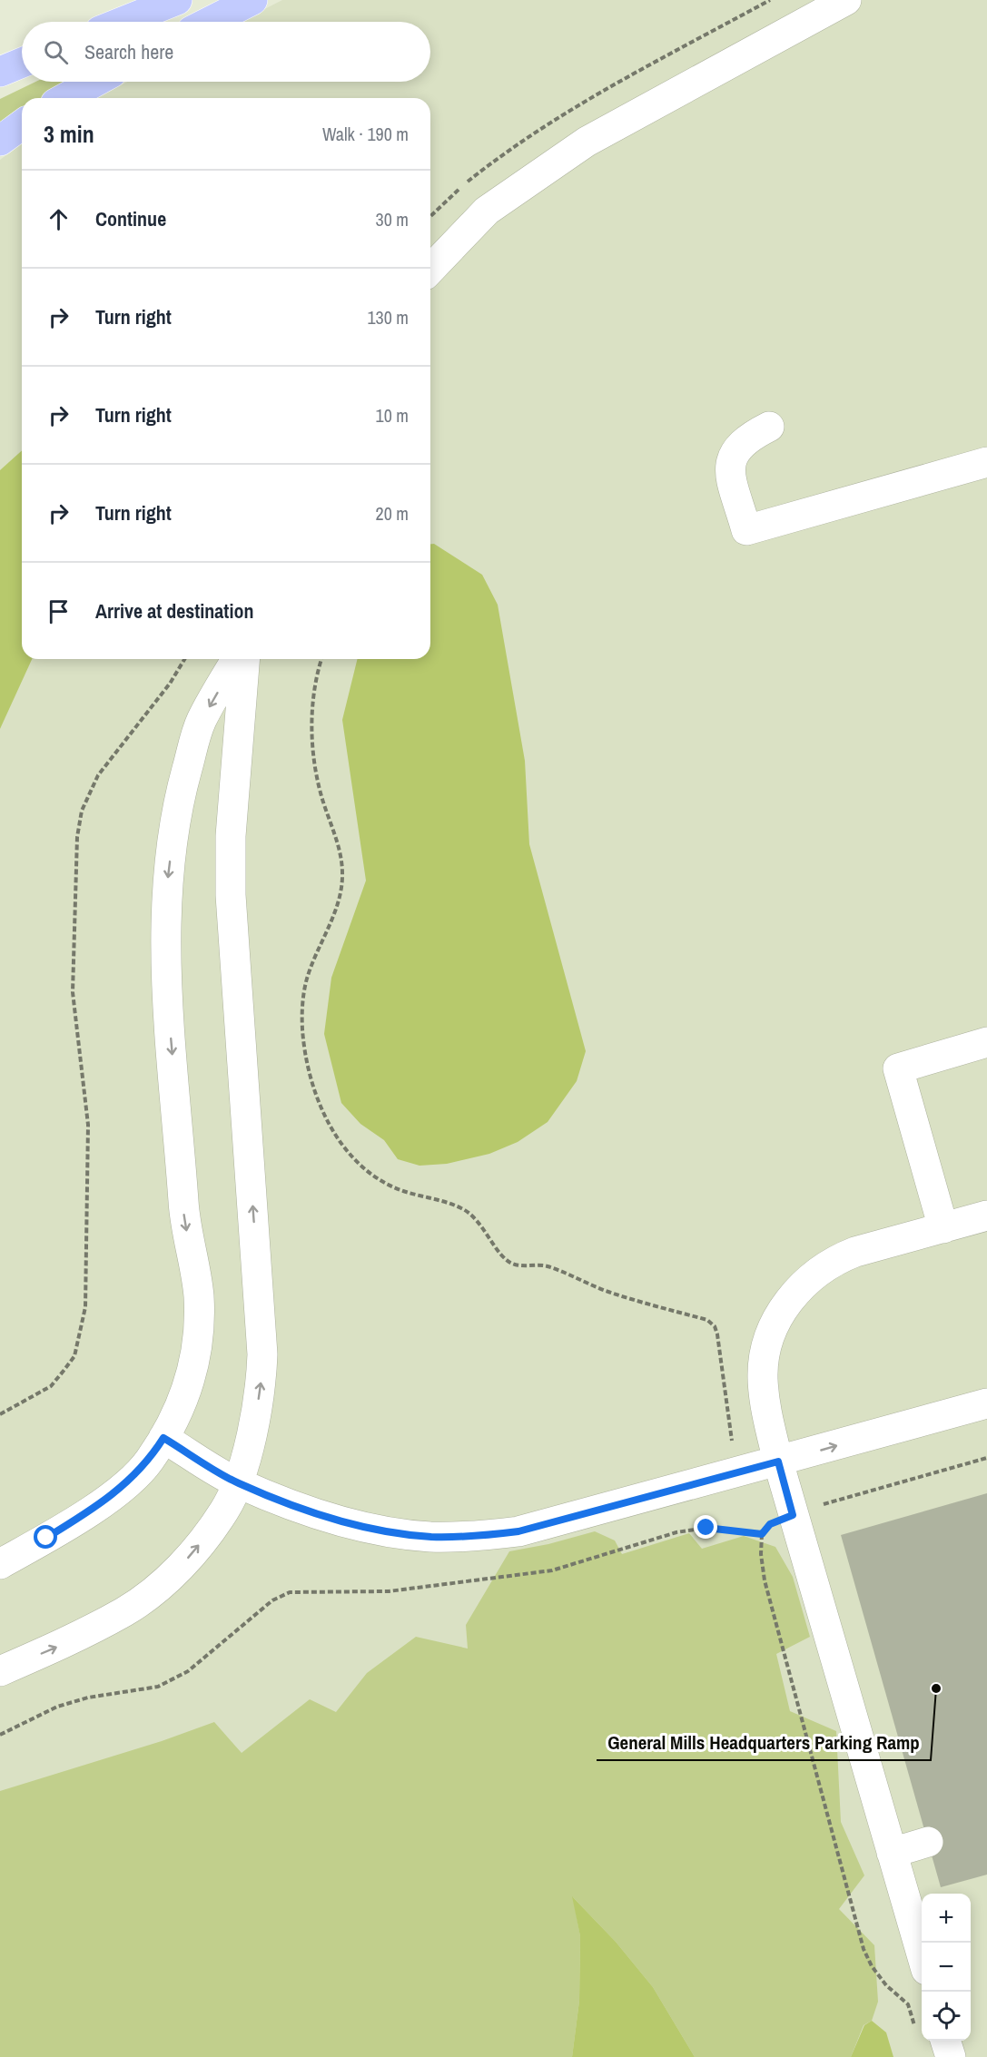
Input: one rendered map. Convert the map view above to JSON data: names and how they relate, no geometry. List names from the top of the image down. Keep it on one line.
{"places":["General Mills Headquarters Parking Ramp"],"page":{"search":"Search here","heading":["3 min","Walk · 190 m"],"list":[["Continue","30 m"],["Turn right","130 m"],["Turn right","10 m"],["Turn right","20 m"],"Arrive at destination"],"map_buttons":["+","−"]}}
